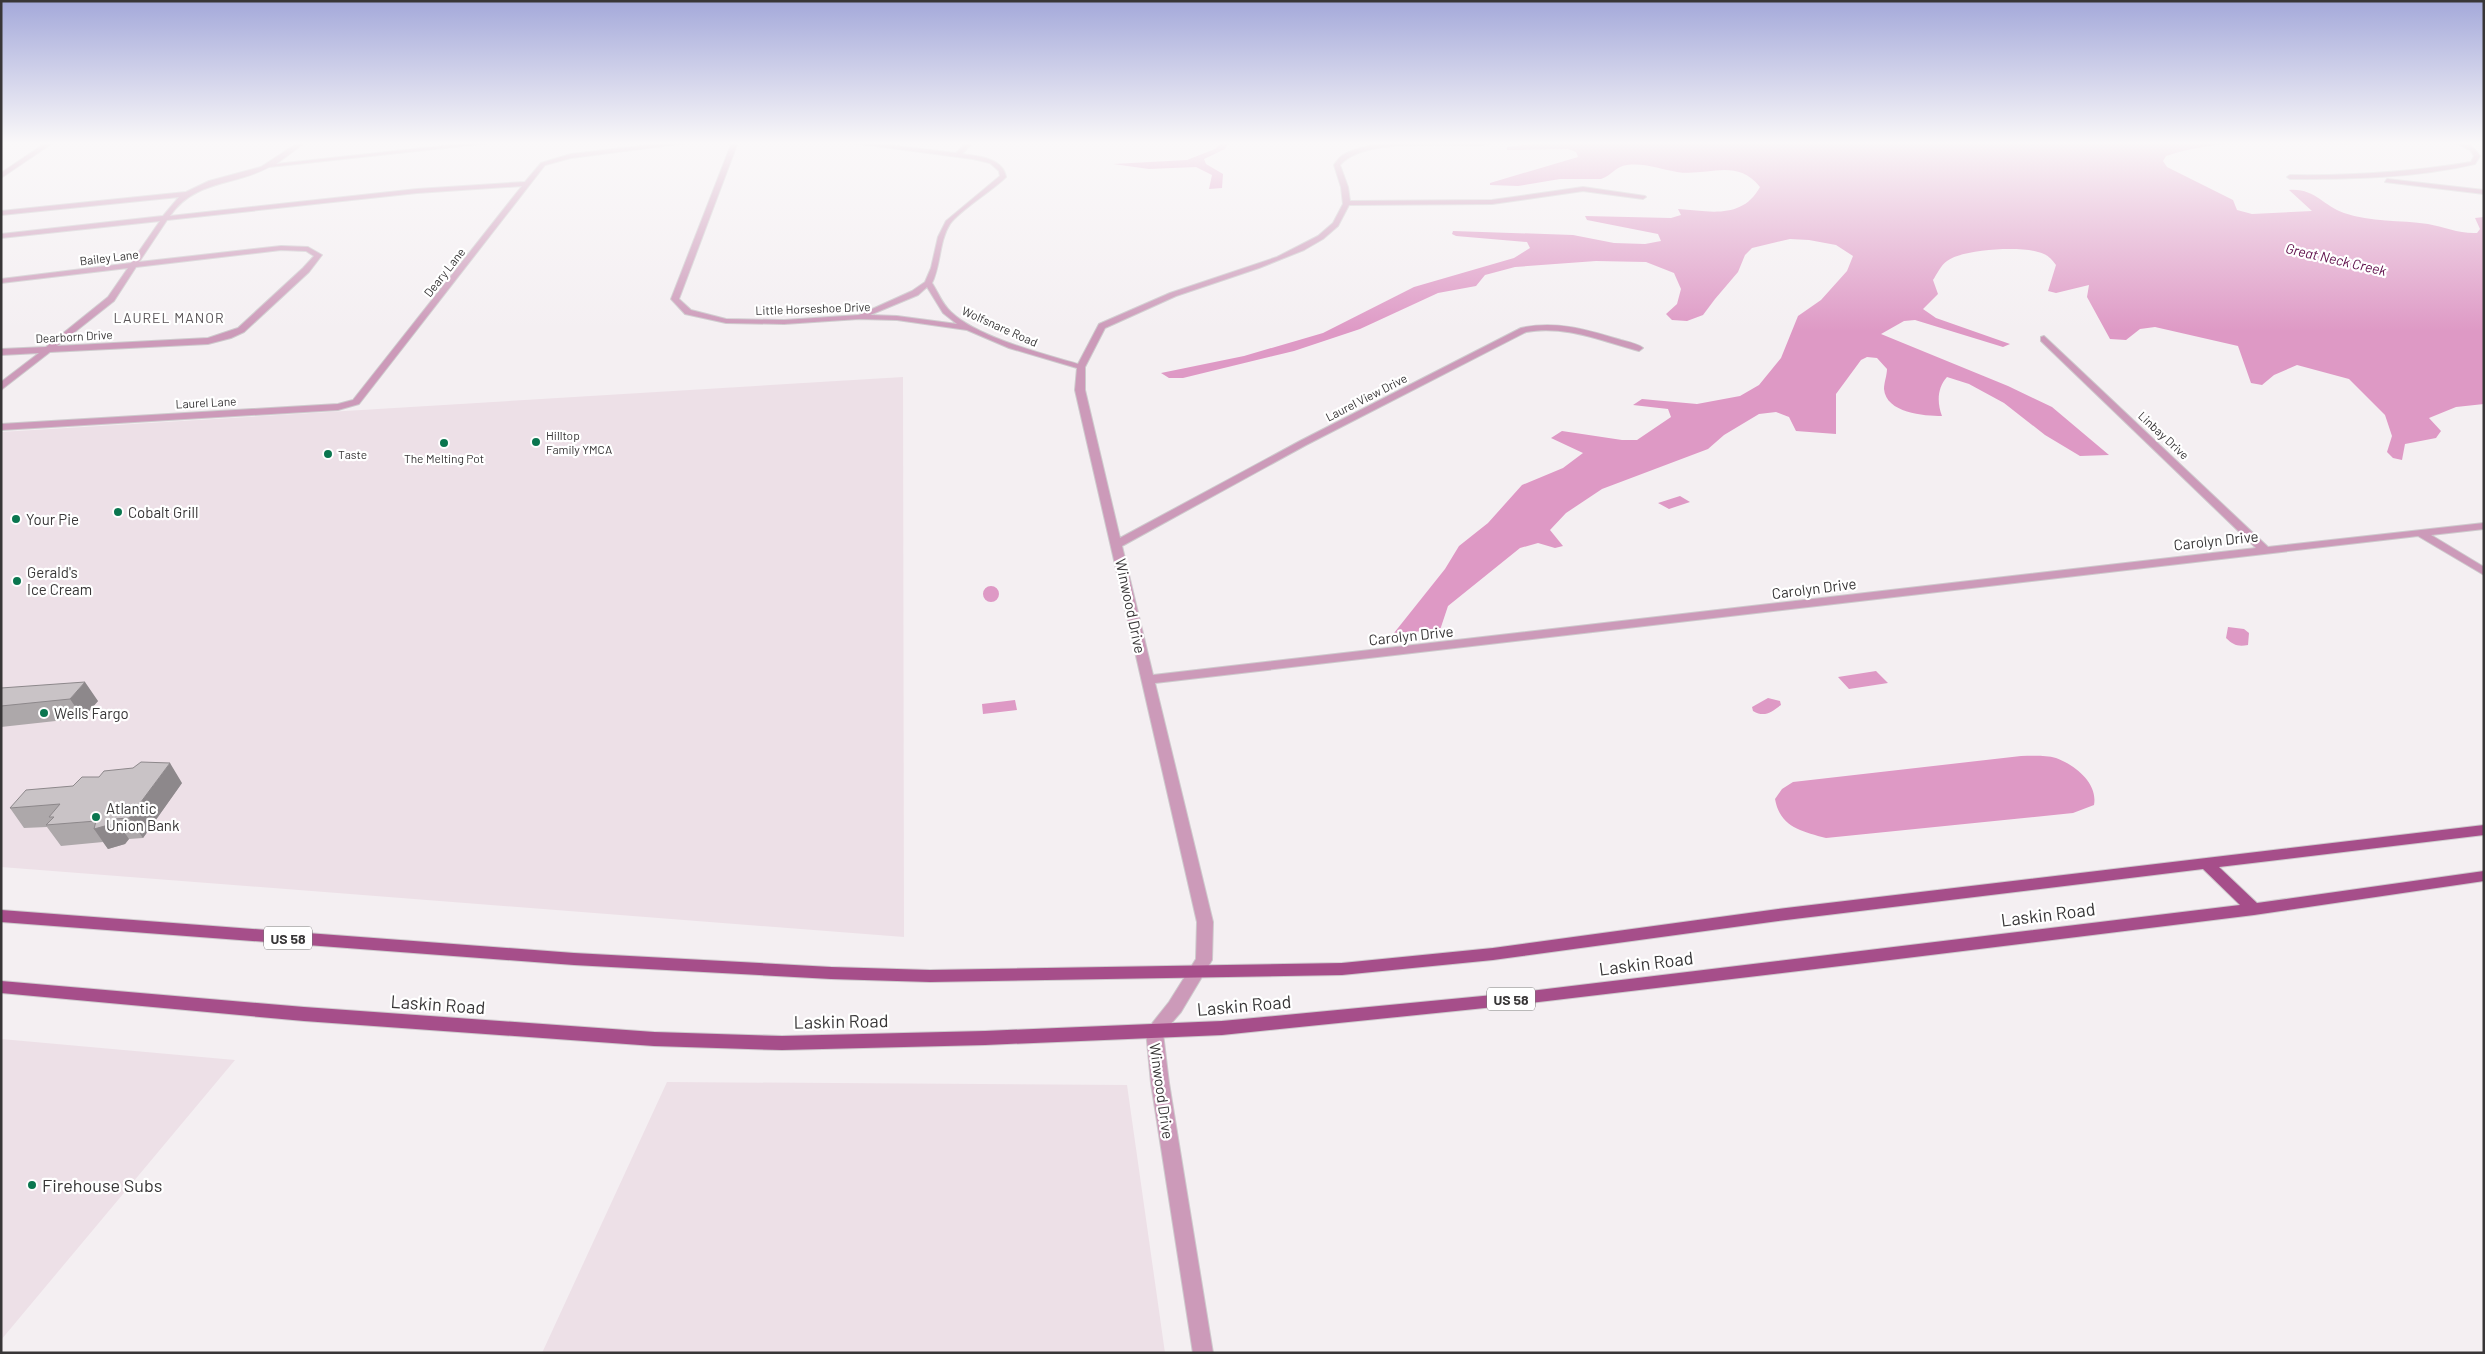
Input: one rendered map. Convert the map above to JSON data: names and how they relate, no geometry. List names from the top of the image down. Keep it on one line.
{"streets":{"main road":["Laskin Road","US 58"],"street":["Bailey Lane","Deary Lane","Little Horseshoe Drive","Wolfsnare Road","Dearborn Drive","Laurel View Drive","Laurel Lane","Linbay Drive","Carolyn Drive","Winwood Drive"]},"crossings":[["Bailey Lane","Dearborn Drive"],["Deary Lane","Laurel Lane"],["Little Horseshoe Drive","Wolfsnare Road"],["Wolfsnare Road","Winwood Drive"],["Laurel View Drive","Winwood Drive"],["Linbay Drive","Carolyn Drive"],["Carolyn Drive","Winwood Drive"],["Winwood Drive","Laskin Road"]],"districts":["LAUREL MANOR"],"water":["Great Neck Creek"],"places":["Hilltop Family YMCA","The Melting Pot","Taste","Cobalt Grill","Your Pie","Gerald's Ice Cream","Wells Fargo","Atlantic Union Bank","Firehouse Subs"]}
